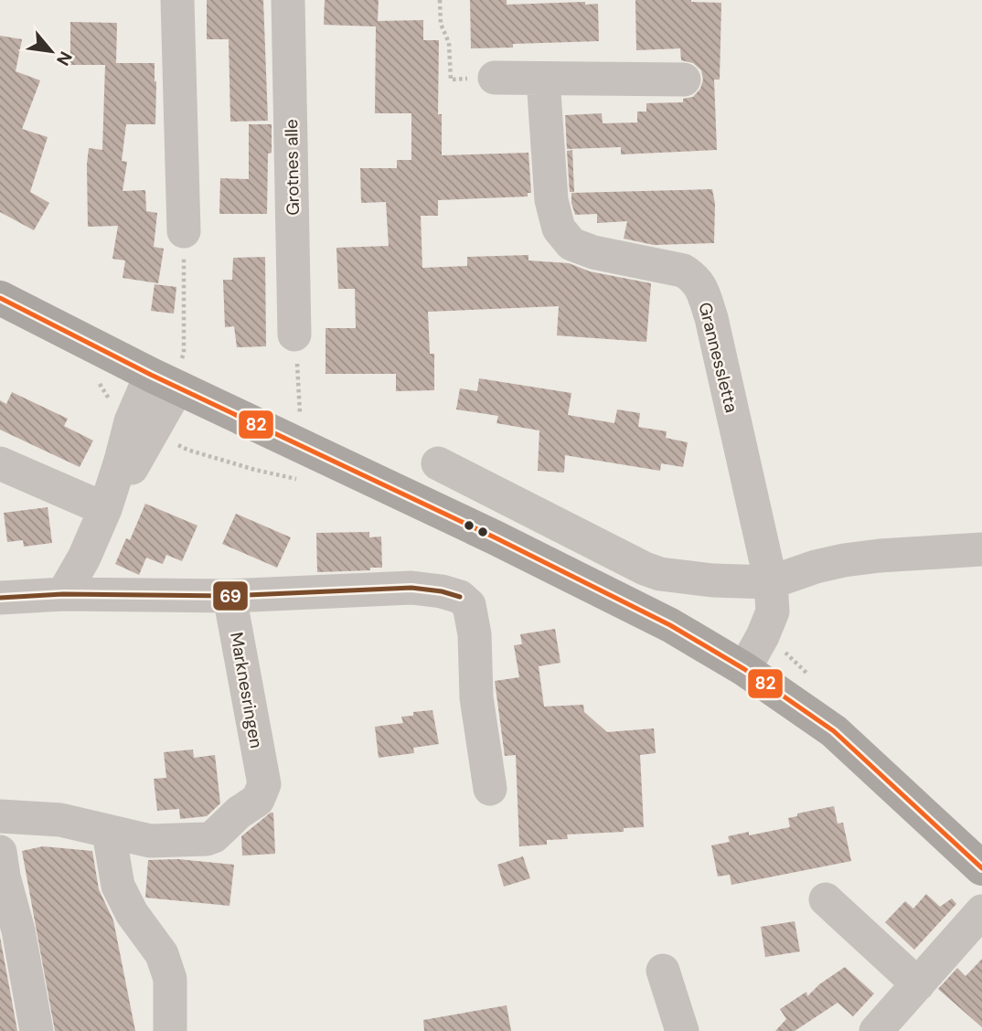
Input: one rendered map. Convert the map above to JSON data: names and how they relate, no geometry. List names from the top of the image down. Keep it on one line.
{"streets":{"street":["Grotnes alle","Grannessletta","Marknesringen"]},"lines":["transit line 82","transit line 69"],"north":"bottom right"}
